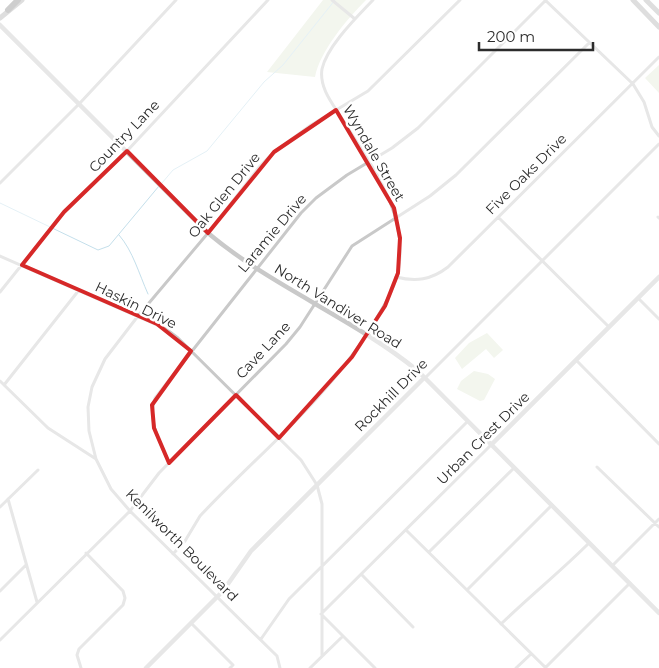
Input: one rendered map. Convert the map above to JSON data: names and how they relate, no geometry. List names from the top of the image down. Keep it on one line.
{"streets":{"street":["Country Lane","Wyndale Street","Five Oaks Drive","Oak Glen Drive","Laramie Drive","Haskin Drive","North Vandiver Road","Cave Lane","Rockhill Drive","Urban Crest Drive","Kenilworth Boulevard"]},"crossings":[["Country Lane","Haskin Drive"],["Country Lane","North Vandiver Road"],["Wyndale Street","Five Oaks Drive"],["Wyndale Street","Oak Glen Drive"],["Wyndale Street","Laramie Drive"],["Wyndale Street","Haskin Drive"],["Wyndale Street","North Vandiver Road"],["Wyndale Street","Cave Lane"],["Wyndale Street","Kenilworth Boulevard"],["Oak Glen Drive","Haskin Drive"],["Oak Glen Drive","North Vandiver Road"],["Oak Glen Drive","Kenilworth Boulevard"],["Laramie Drive","Haskin Drive"],["Laramie Drive","North Vandiver Road"],["Laramie Drive","Cave Lane"],["Haskin Drive","Cave Lane"],["Haskin Drive","Rockhill Drive"],["Haskin Drive","Urban Crest Drive"],["North Vandiver Road","Cave Lane"],["North Vandiver Road","Rockhill Drive"],["North Vandiver Road","Urban Crest Drive"],["Cave Lane","Kenilworth Boulevard"],["Rockhill Drive","Kenilworth Boulevard"]],"scale_bar":"200 m"}
